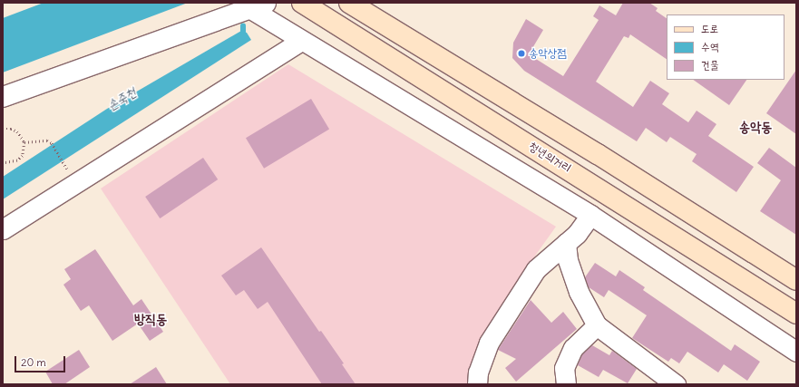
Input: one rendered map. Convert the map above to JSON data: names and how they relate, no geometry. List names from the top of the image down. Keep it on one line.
{"streets":{"main road":["청년의거리"]},"districts":["송악동","방직동"],"water":["손죽천"],"places":["송악상점"],"legend":["도로","수역","건물"],"scale_bar":"20 m"}
